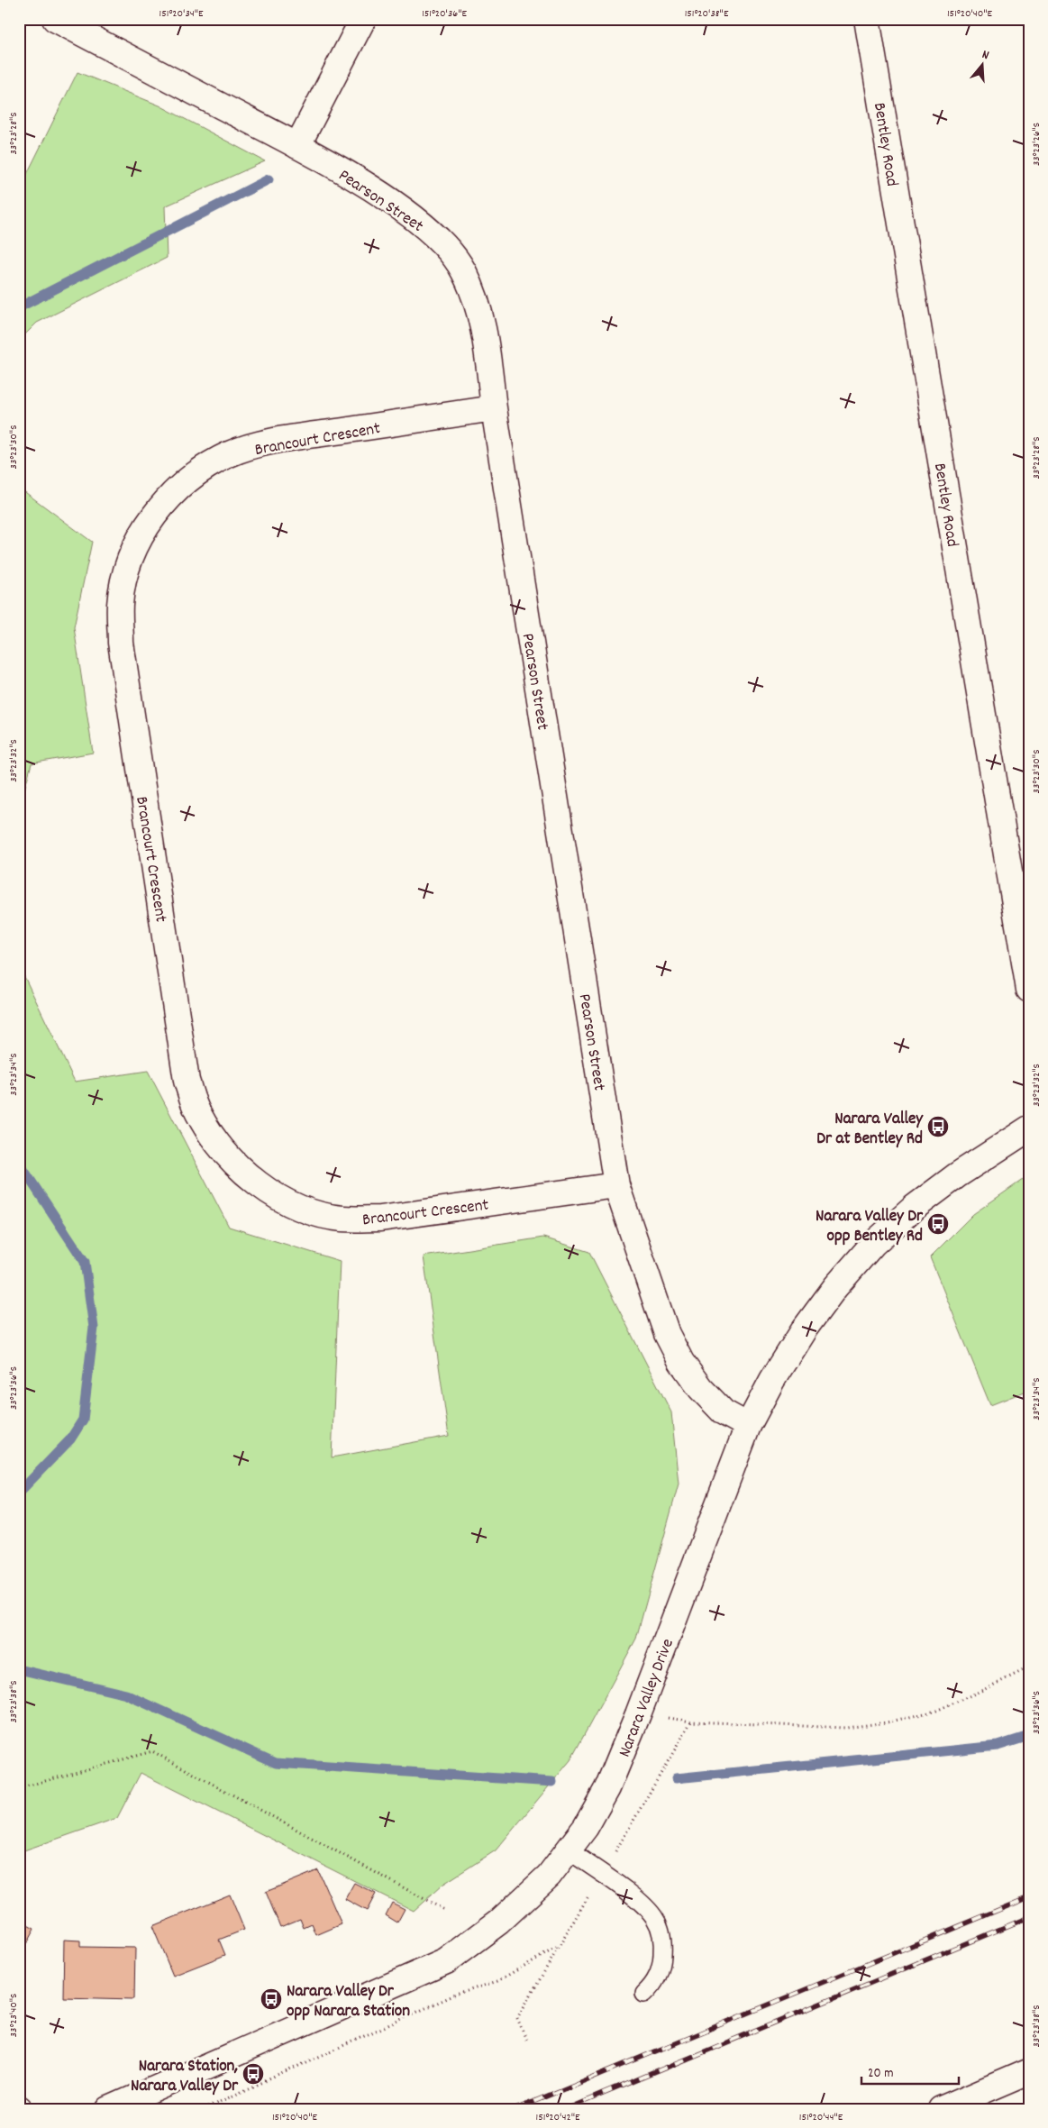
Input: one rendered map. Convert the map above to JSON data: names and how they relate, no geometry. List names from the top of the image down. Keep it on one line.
{"streets":{"street":["Bentley Road","Pearson Street","Brancourt Crescent","Narara Valley Drive"]},"crossings":[["Pearson Street","Brancourt Crescent"],["Pearson Street","Narara Valley Drive"]],"places":{"bus stop":["Narara Valley Dr at Bentley Rd","Narara Valley Dr opp Bentley Rd","Narara Valley Dr opp Narara Station","Narara Station, Narara Valley Dr"]},"scale_bar":"20 m","north":"top","coordinates":["151°20'34\"E","151°20'36\"E","151°20'38\"E","151°20'40\"E","33°23'28\"S","33°23'26\"S","33°23'30\"S","33°23'32\"S","33°23'34\"S","33°23'36\"S","33°23'38\"S","33°23'40\"S","151°20'42\"E","151°20'44\"E"]}
